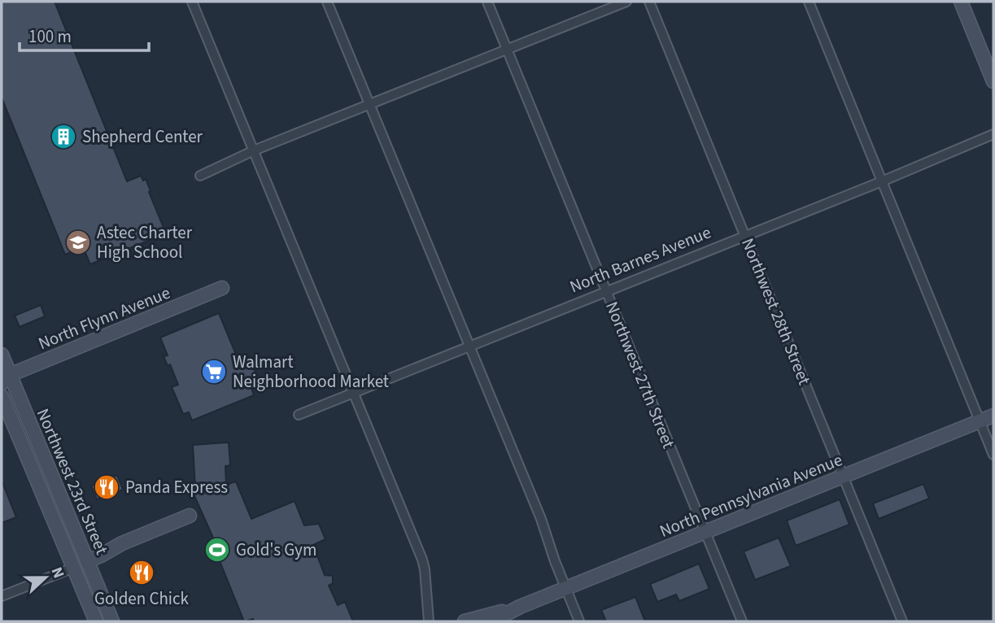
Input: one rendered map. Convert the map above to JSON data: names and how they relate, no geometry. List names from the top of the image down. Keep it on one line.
{"streets":{"main road":["North Flynn Avenue","Northwest 23rd Street","North Pennsylvania Avenue"],"street":["North Barnes Avenue","Northwest 28th Street","Northwest 27th Street"]},"crossings":[["North Barnes Avenue","Northwest 28th Street"],["North Barnes Avenue","Northwest 27th Street"],["Northwest 28th Street","North Pennsylvania Avenue"],["North Flynn Avenue","Northwest 23rd Street"],["Northwest 27th Street","North Pennsylvania Avenue"]],"places":{"building":["Shepherd Center"],"school or university":["Astec Charter High School"],"supermarket":["Walmart Neighborhood Market"],"restaurant":["Panda Express","Golden Chick"],"sports":["Gold's Gym"]},"scale_bar":"100 m","north":"right"}
